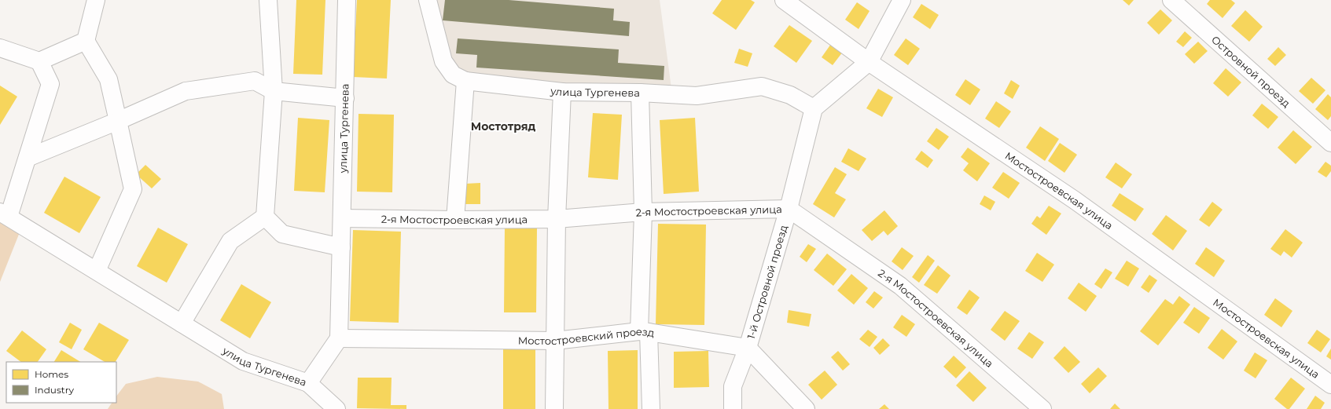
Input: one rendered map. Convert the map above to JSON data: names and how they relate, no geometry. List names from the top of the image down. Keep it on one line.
{"streets":{"street":["Островной проезд","улица Тургенева","Мостостроевская улица","2-я Мостостроевская улица","1-й Островной проезд","Мостостроевский проезд"]},"crossings":[["улица Тургенева","2-я Мостостроевская улица"],["улица Тургенева","1-й Островной проезд"],["улица Тургенева","Мостостроевский проезд"],["2-я Мостостроевская улица","1-й Островной проезд"],["1-й Островной проезд","Мостостроевский проезд"]],"districts":["Мостотряд"],"legend":["Homes","Industry"]}
